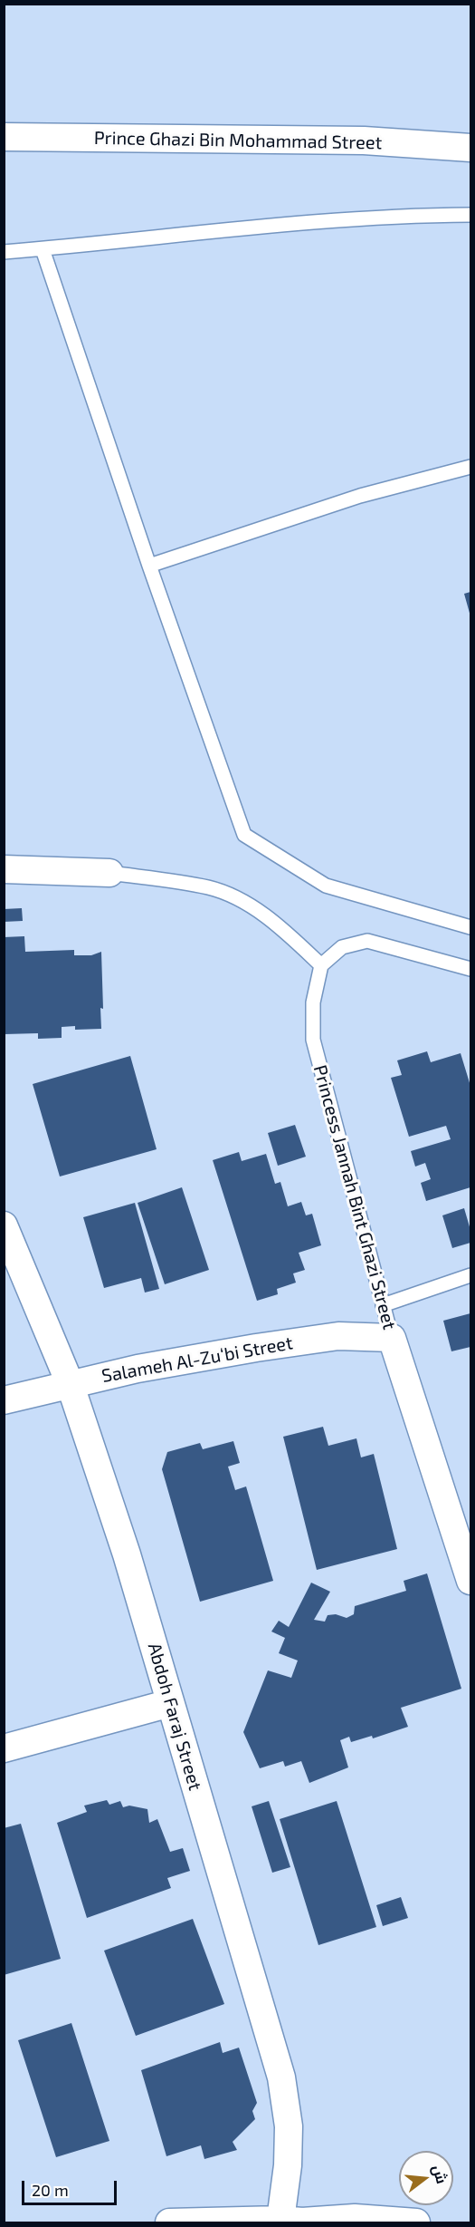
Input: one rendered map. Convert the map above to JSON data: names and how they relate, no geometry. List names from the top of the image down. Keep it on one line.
{"streets":{"street":["Prince Ghazi Bin Mohammad Street","Princess Jannah Bint Ghazi Street","Salameh Al-Zu‘bi Street","Abdoh Faraj Street"]},"crossings":[["Princess Jannah Bint Ghazi Street","Salameh Al-Zu‘bi Street"],["Salameh Al-Zu‘bi Street","Abdoh Faraj Street"]],"scale_bar":"20 m","north":"right"}
